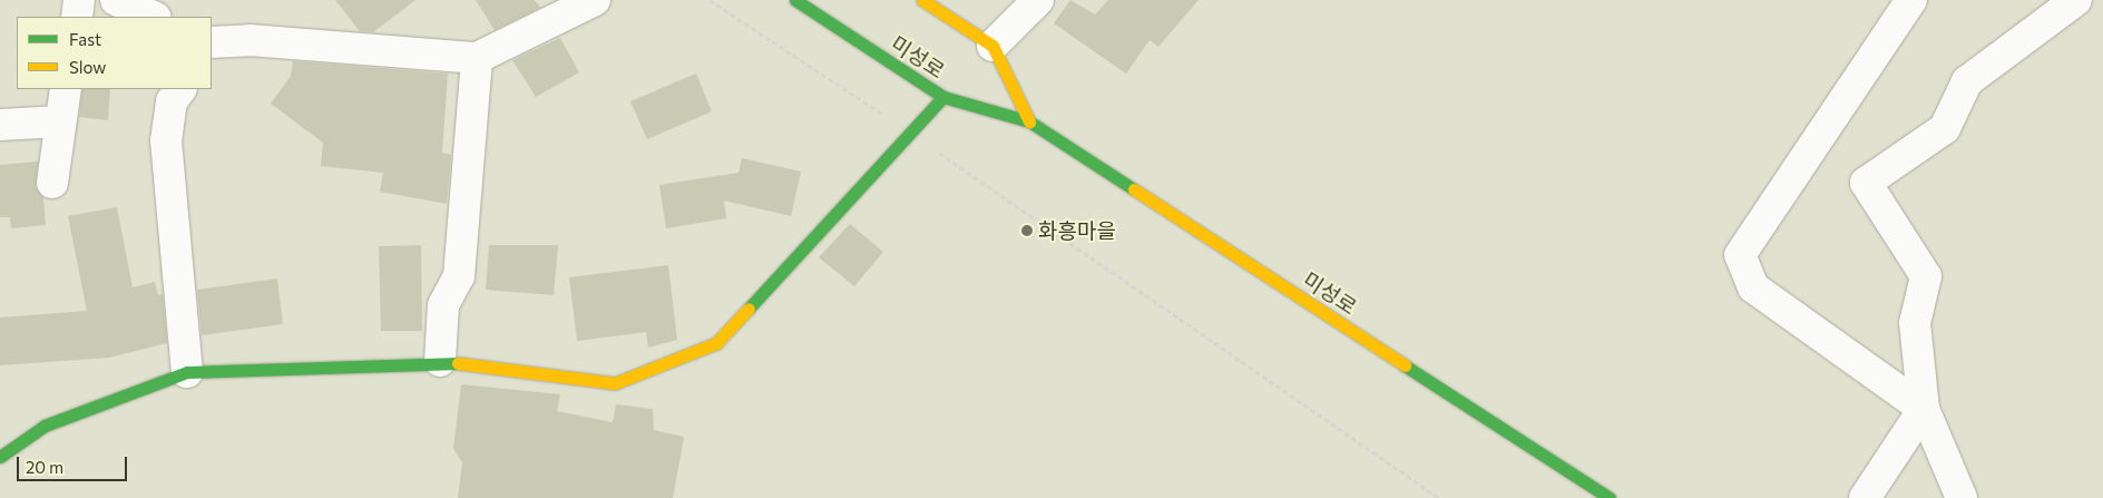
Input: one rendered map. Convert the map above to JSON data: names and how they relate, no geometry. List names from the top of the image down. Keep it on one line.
{"streets":{"street":["미성로"]},"places":["화흥마을"],"legend":["Fast","Slow"],"scale_bar":"20 m"}
